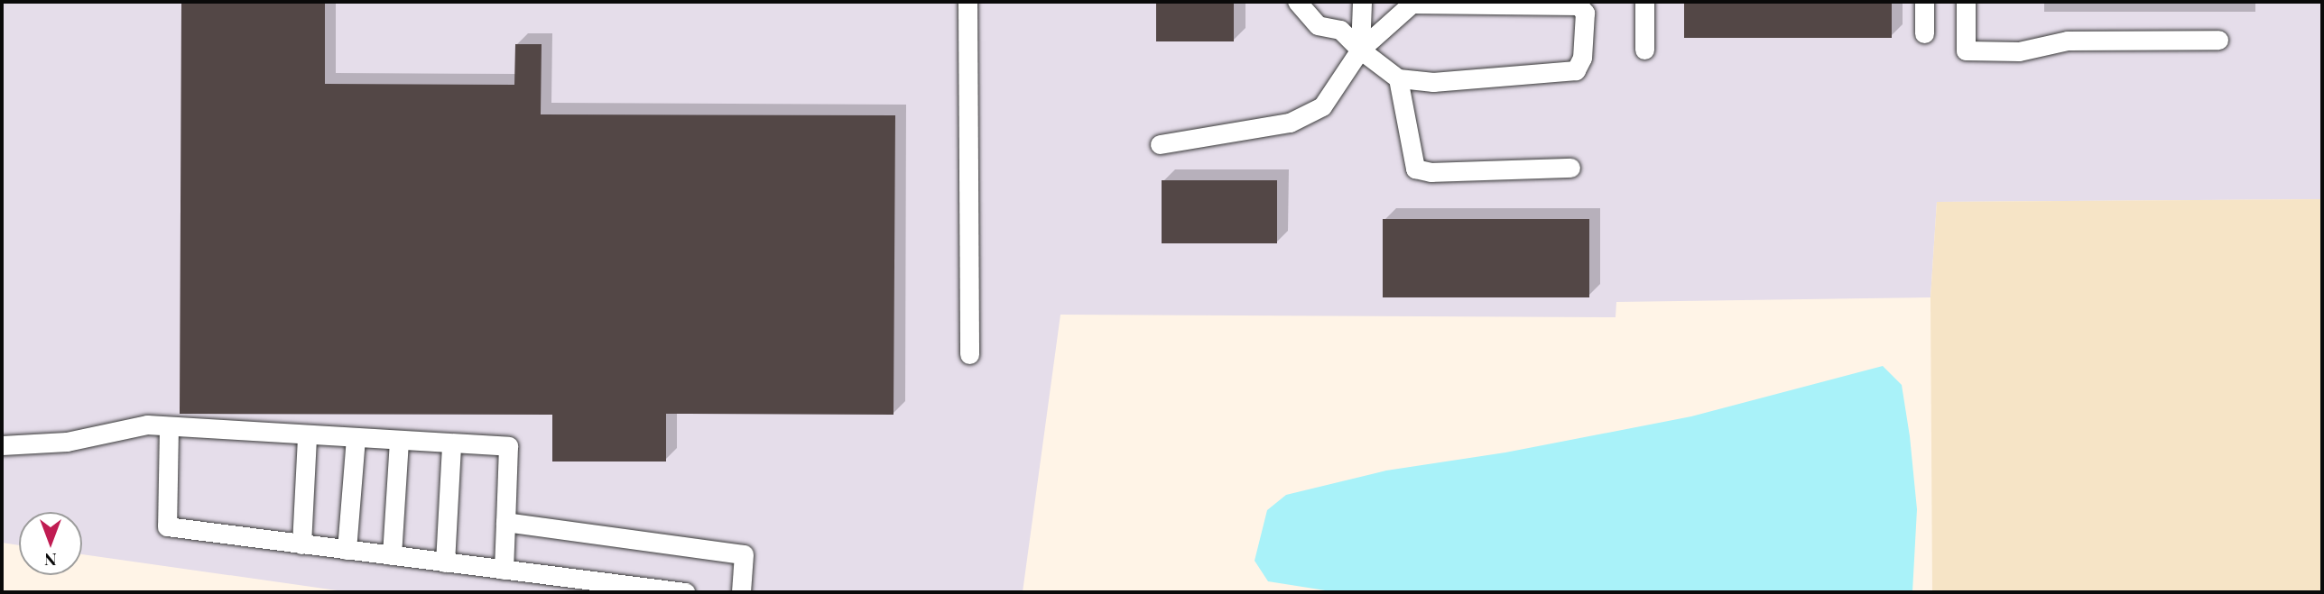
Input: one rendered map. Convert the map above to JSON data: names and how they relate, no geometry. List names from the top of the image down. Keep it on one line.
{"north":"bottom"}
